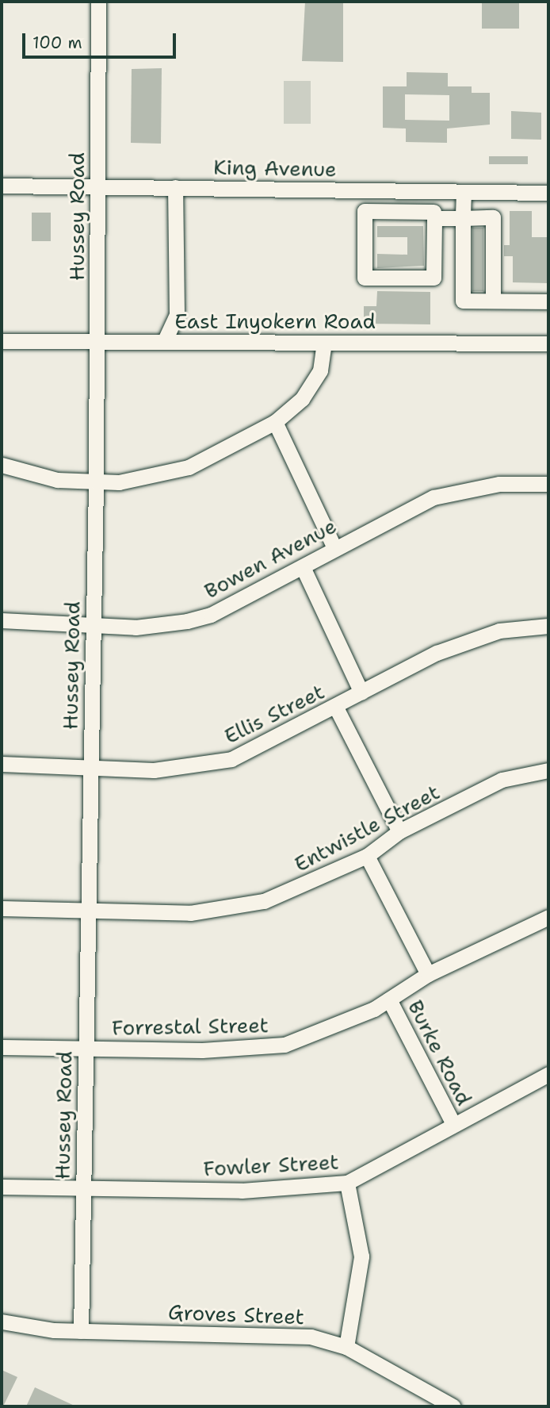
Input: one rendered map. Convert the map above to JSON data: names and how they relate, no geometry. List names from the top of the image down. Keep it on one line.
{"streets":{"street":["King Avenue","Hussey Road","East Inyokern Road","Bowen Avenue","Ellis Street","Entwistle Street","Forrestal Street","Burke Road","Fowler Street","Groves Street"]},"crossings":[["King Avenue","Hussey Road"],["Hussey Road","East Inyokern Road"],["Hussey Road","Bowen Avenue"],["Hussey Road","Ellis Street"],["Hussey Road","Entwistle Street"],["Hussey Road","Forrestal Street"],["Hussey Road","Fowler Street"],["Hussey Road","Groves Street"],["Entwistle Street","Burke Road"],["Forrestal Street","Burke Road"],["Burke Road","Fowler Street"]],"scale_bar":"100 m"}
